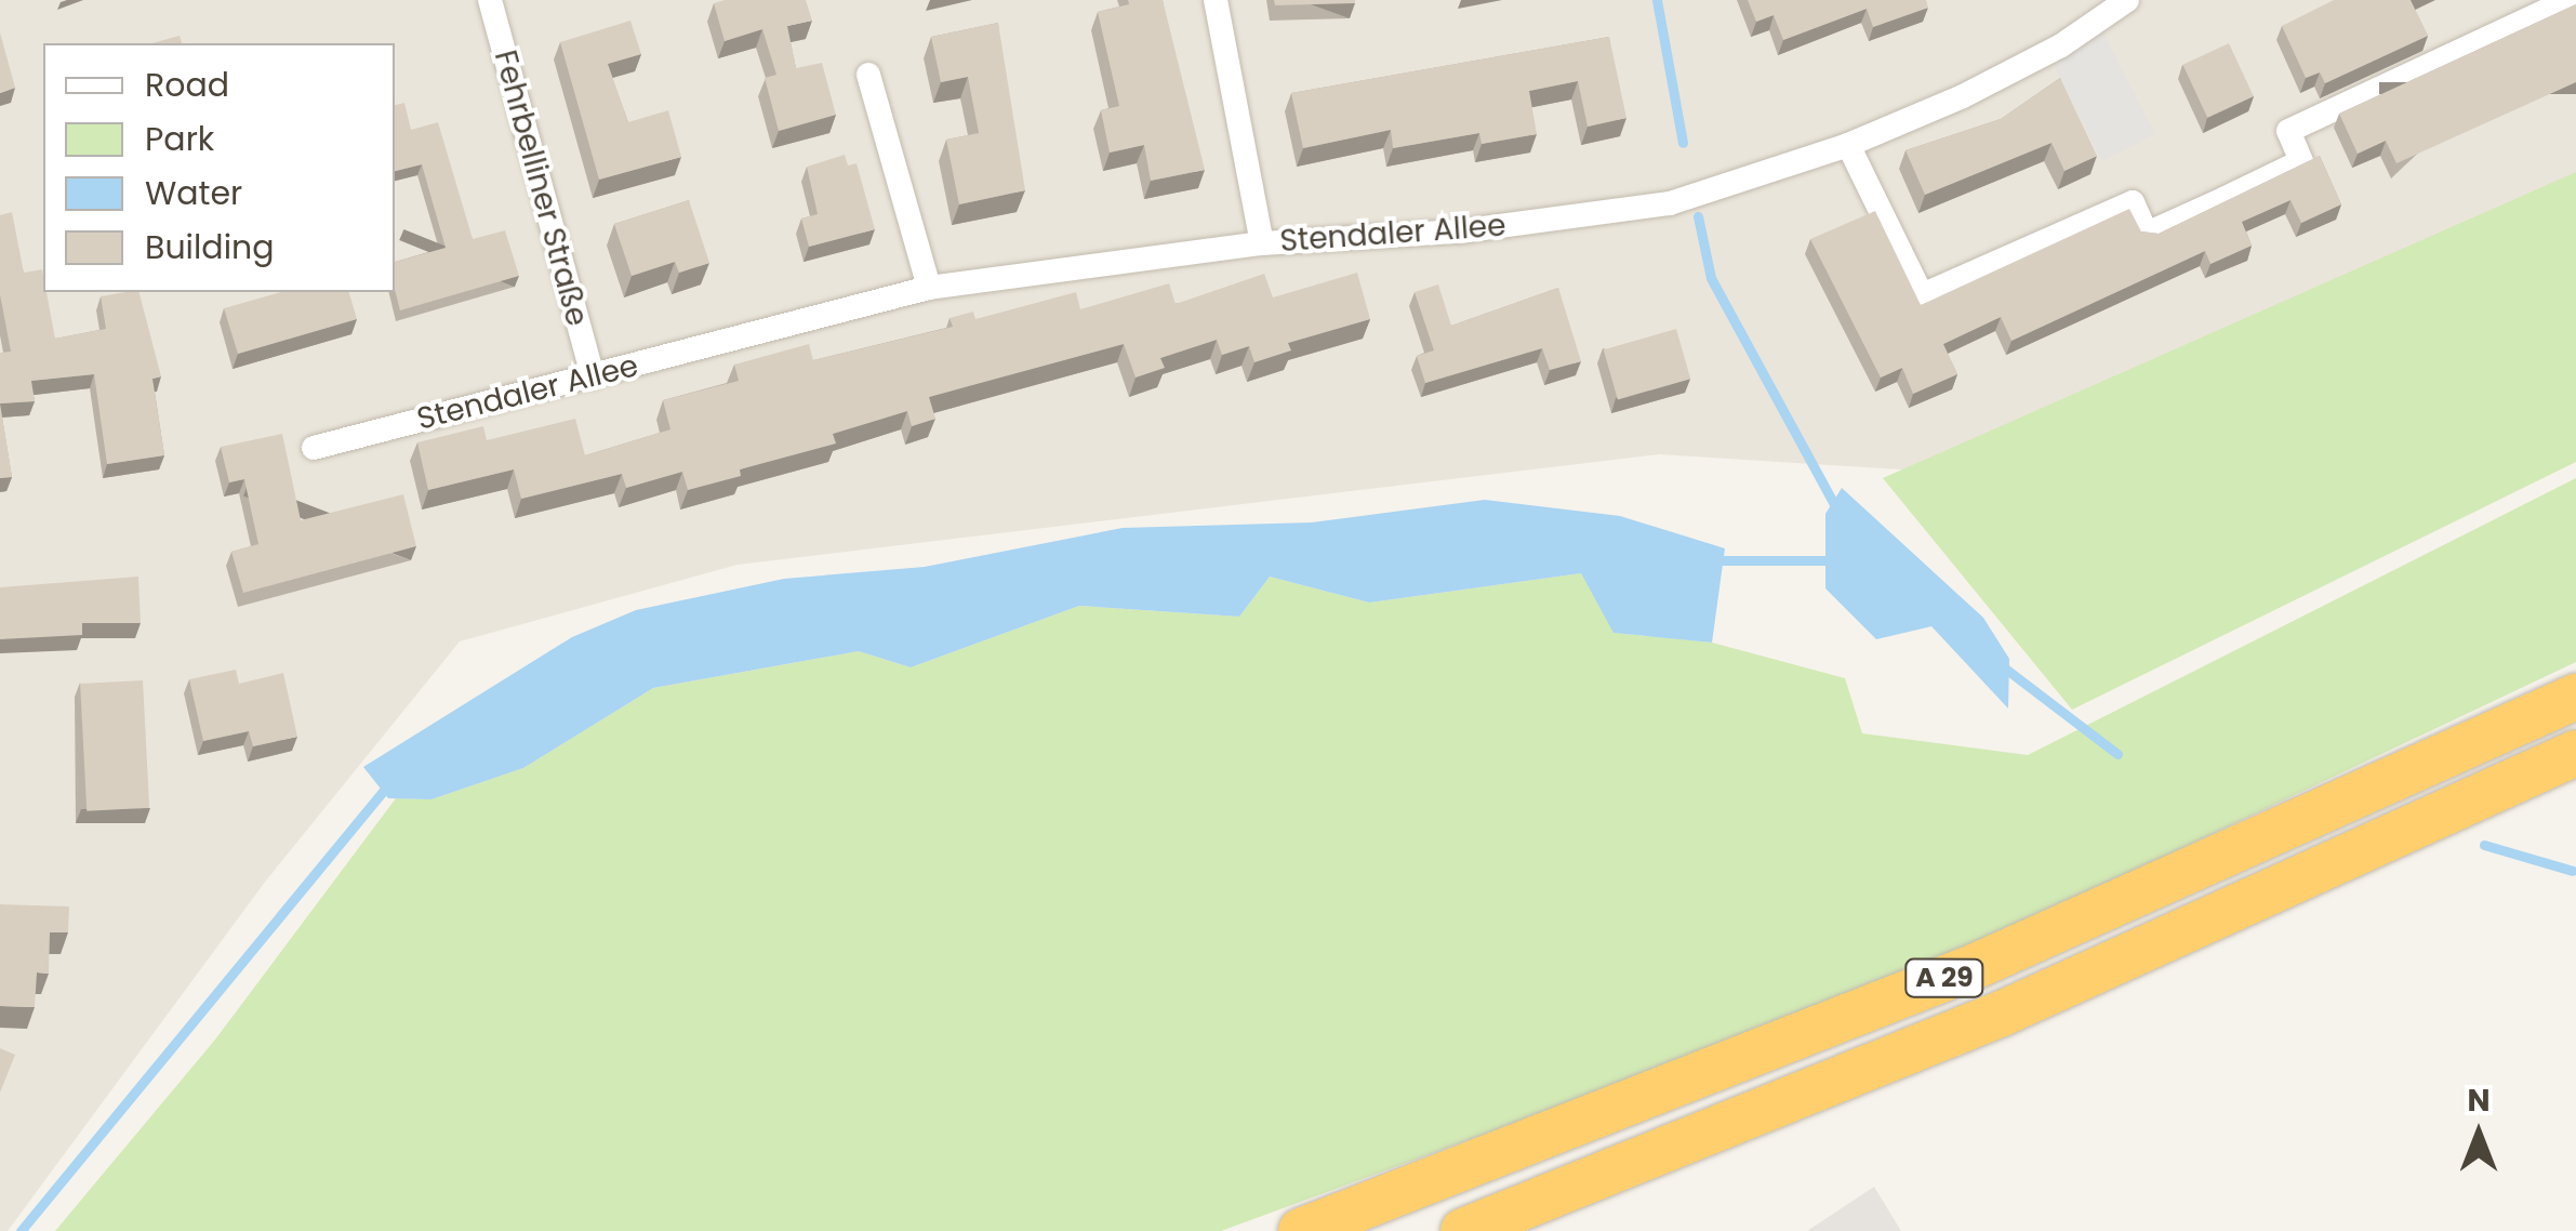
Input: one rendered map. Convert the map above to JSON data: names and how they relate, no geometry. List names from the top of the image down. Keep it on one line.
{"streets":{"highway":["A 29"],"street":["Fehrbelliner Straße","Stendaler Allee"]},"crossings":[["Fehrbelliner Straße","Stendaler Allee"]],"legend":["Road","Park","Water","Building"],"north":"top"}
